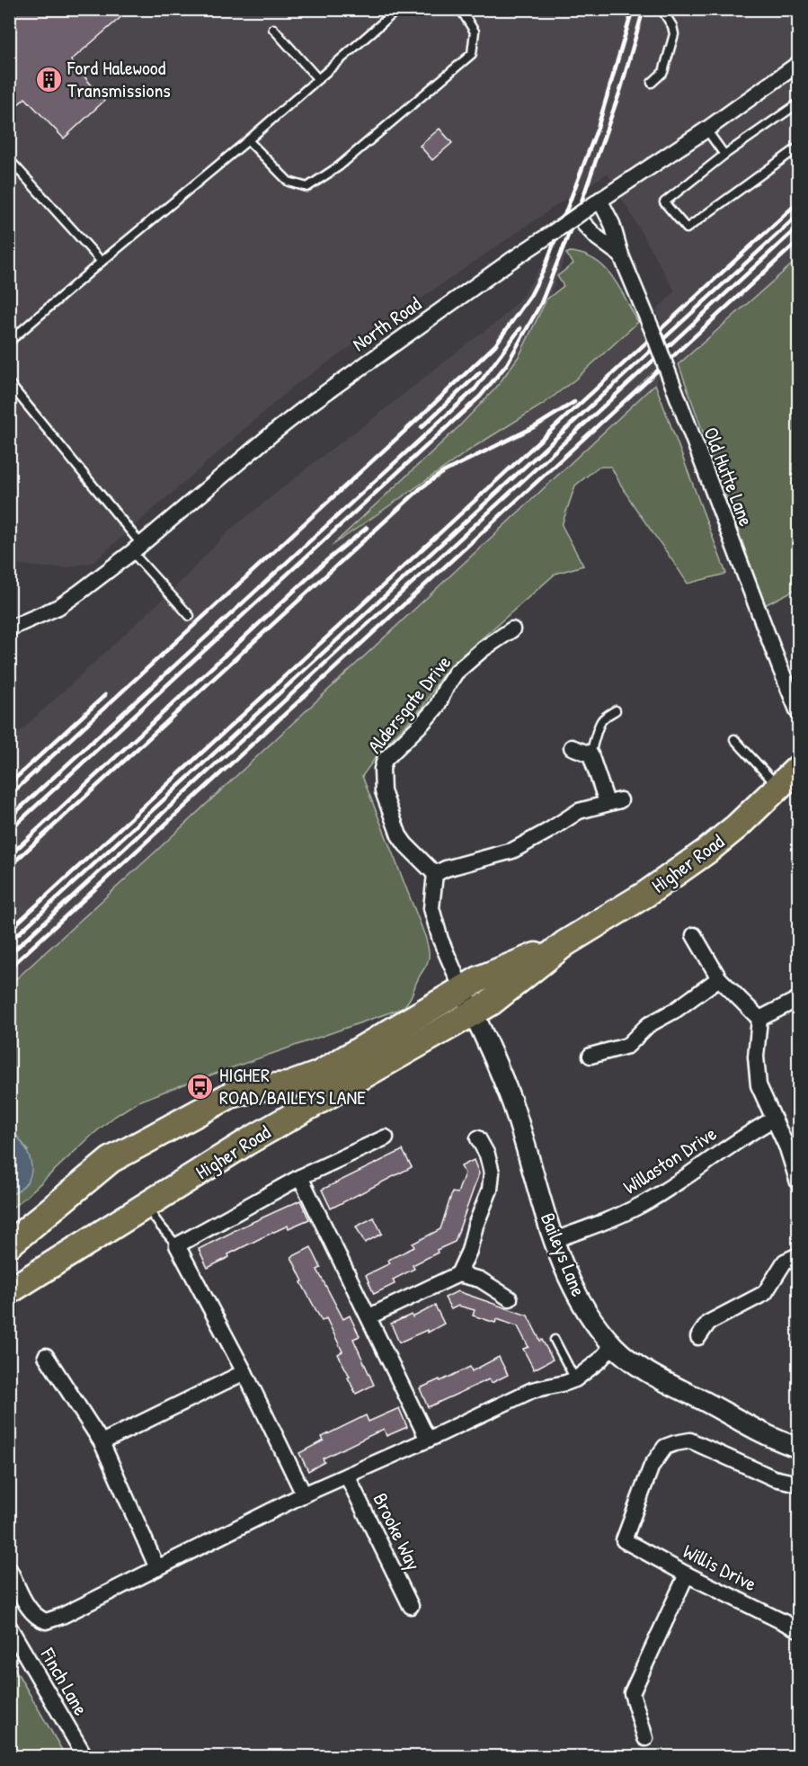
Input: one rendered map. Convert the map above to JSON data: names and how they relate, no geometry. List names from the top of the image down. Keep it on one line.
{"streets":{"highway":["Higher Road"],"street":["North Road","Old Hutte Lane","Aldersgate Drive","Willaston Drive","Baileys Lane","Brooke Way","Willis Drive","Finch Lane"]},"crossings":[["North Road","Old Hutte Lane"],["Higher Road","Baileys Lane"],["Willaston Drive","Baileys Lane"]],"places":{"building":["Ford Halewood Transmissions"],"bus stop":["HIGHER ROAD/BAILEYS LANE"]}}
